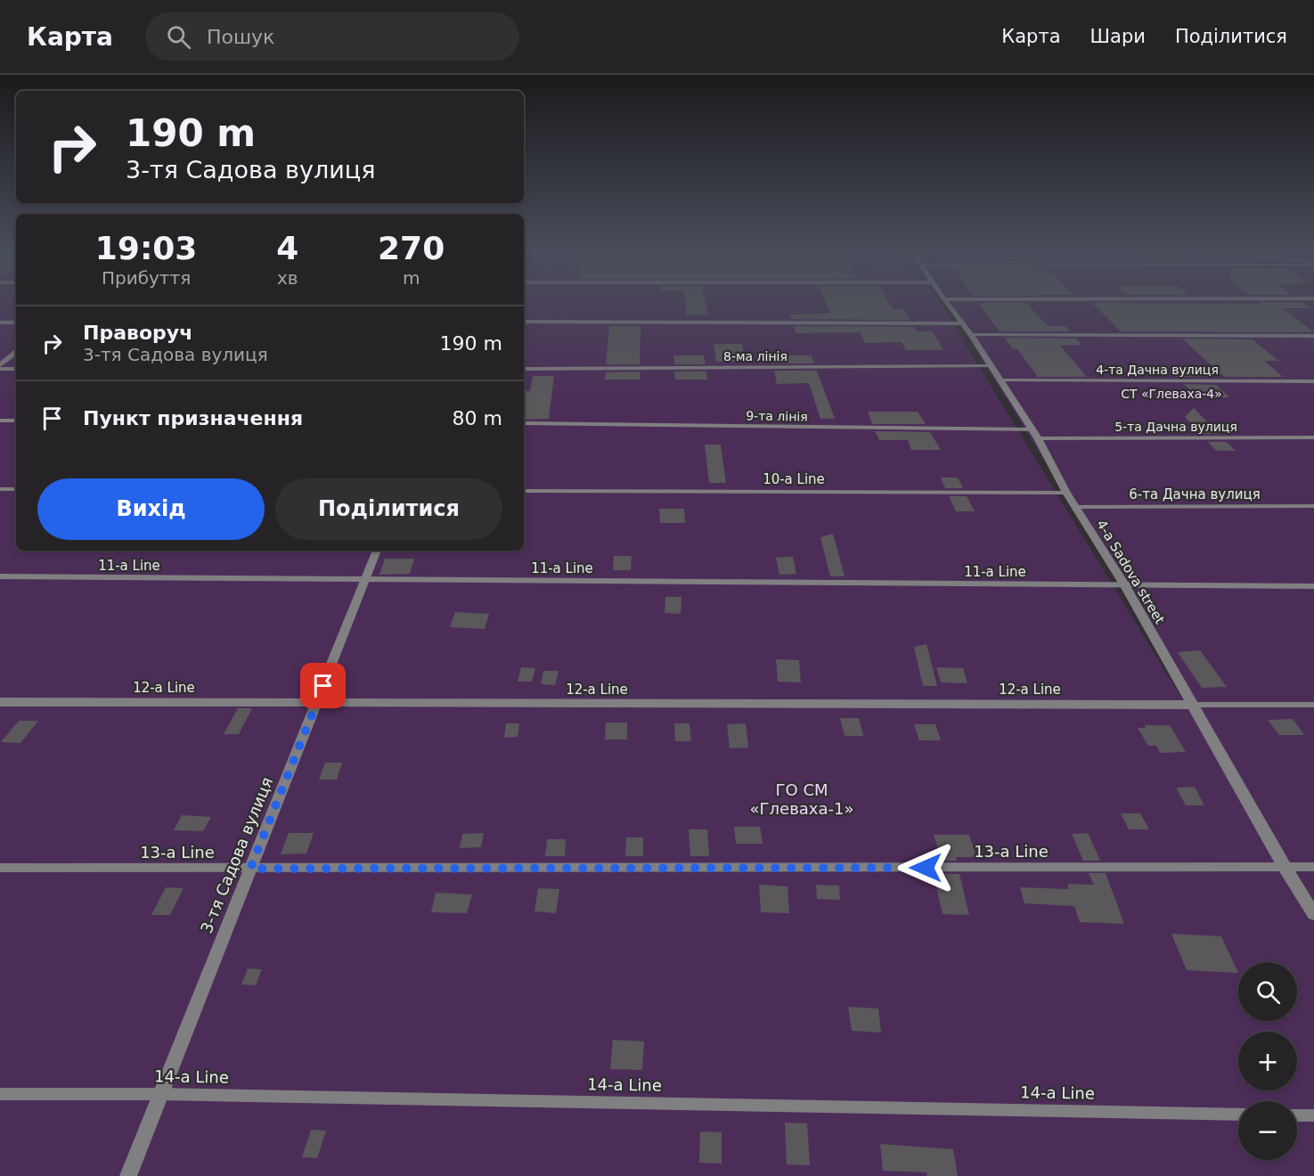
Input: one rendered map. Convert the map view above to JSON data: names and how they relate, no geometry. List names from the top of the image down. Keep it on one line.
{"streets":{"street":["4-a Sadova street","12-a Line","3-тя Садова вулиця"],"lane":["8-ма лінія","4-та Дачна вулиця","9-та лінія","5-та Дачна вулиця","10-a Line","6-та Дачна вулиця","11-a Line","13-a Line","14-a Line"]},"crossings":[["8-ма лінія","4-a Sadova street"],["4-та Дачна вулиця","4-a Sadova street"],["9-та лінія","5-та Дачна вулиця"],["9-та лінія","4-a Sadova street"],["5-та Дачна вулиця","4-a Sadova street"],["10-a Line","4-a Sadova street"],["6-та Дачна вулиця","4-a Sadova street"],["11-a Line","4-a Sadova street"],["11-a Line","3-тя Садова вулиця"],["4-a Sadova street","12-a Line"],["4-a Sadova street","13-a Line"],["12-a Line","3-тя Садова вулиця"],["13-a Line","3-тя Садова вулиця"],["3-тя Садова вулиця","14-a Line"]],"parks":["СТ «Глеваха-4»","ГО СМ «Глеваха-1»"],"page":{"header":"Карта","search":"Пошук","nav":["Карта","Шари","Поділитися"],"turn":["190 m","3-тя Садова вулиця"],"eta":["19:03","Прибуття","4","хв","270","m"],"list":[{"name":"Праворуч","note":"3-тя Садова вулиця","value":"190 m"},{"name":"Пункт призначення","value":"80 m"}],"buttons":["Вихід","Поділитися"],"map_buttons":["+","−"]}}
